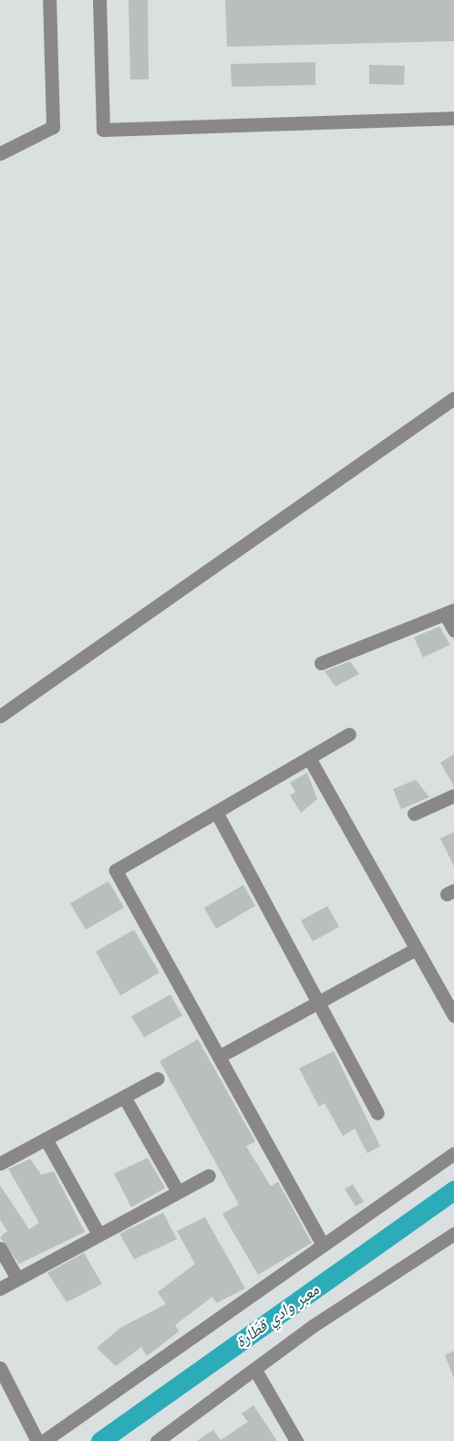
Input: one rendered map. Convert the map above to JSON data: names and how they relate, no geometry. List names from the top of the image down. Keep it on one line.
{"water":["معبر وادي قطّارة"]}
